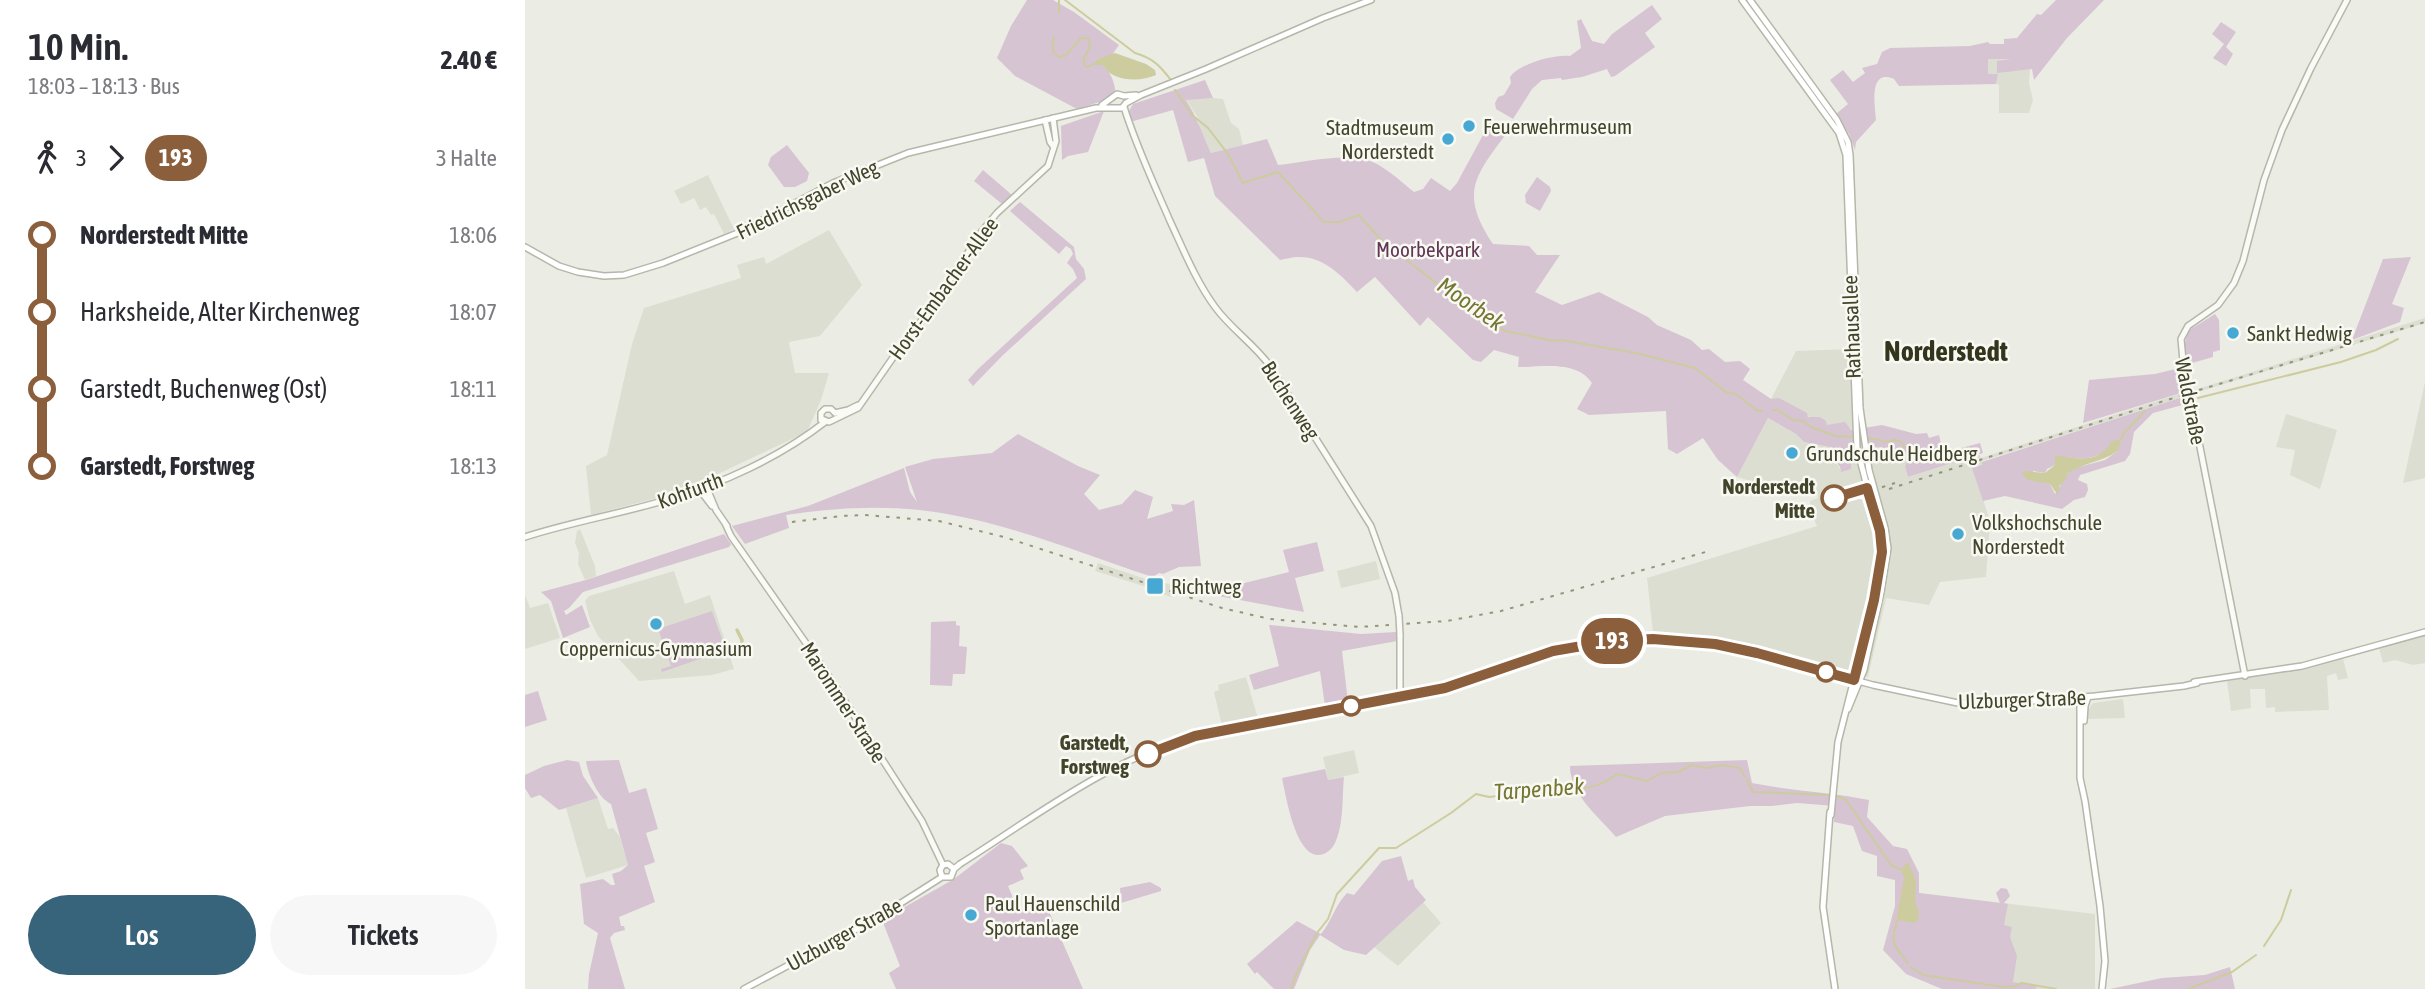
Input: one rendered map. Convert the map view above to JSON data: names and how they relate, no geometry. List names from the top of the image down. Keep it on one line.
{"streets":{"main road":["Friedrichsgaber Weg","Rathausallee","Ulzburger Straße"],"street":["Horst-Embacher-Allee","Buchenweg","Waldstraße","Kohfurth","Marommer Straße"]},"crossings":[["Friedrichsgaber Weg","Horst-Embacher-Allee"],["Friedrichsgaber Weg","Buchenweg"],["Horst-Embacher-Allee","Kohfurth"],["Rathausallee","Ulzburger Straße"],["Buchenweg","Ulzburger Straße"],["Waldstraße","Ulzburger Straße"],["Kohfurth","Marommer Straße"],["Ulzburger Straße","Marommer Straße"]],"districts":["Norderstedt"],"water":["Moorbek","Tarpenbek"],"parks":["Moorbekpark"],"places":{"other":["Feuerwehrmuseum","Stadtmuseum Norderstedt","Sankt Hedwig","Grundschule Heidberg","Norderstedt Mitte","Volkshochschule Norderstedt","Coppernicus-Gymnasium","Garstedt, Forstweg","Paul Hauenschild Sportanlage"],"transit":["Richtweg"]},"lines":["bus line 193"],"page":{"heading":["10 Min.","18:03 – 18:13 · Bus","2.40 €"],"on_map":"193","legs":["3","193","3 Halte"],"list":[{"name":"Norderstedt Mitte","value":"18:06"},{"name":"Harksheide, Alter Kirchenweg","value":"18:07"},{"name":"Garstedt, Buchenweg (Ost)","value":"18:11"},{"name":"Garstedt, Forstweg","value":"18:13"}],"buttons":["Los","Tickets"]}}
